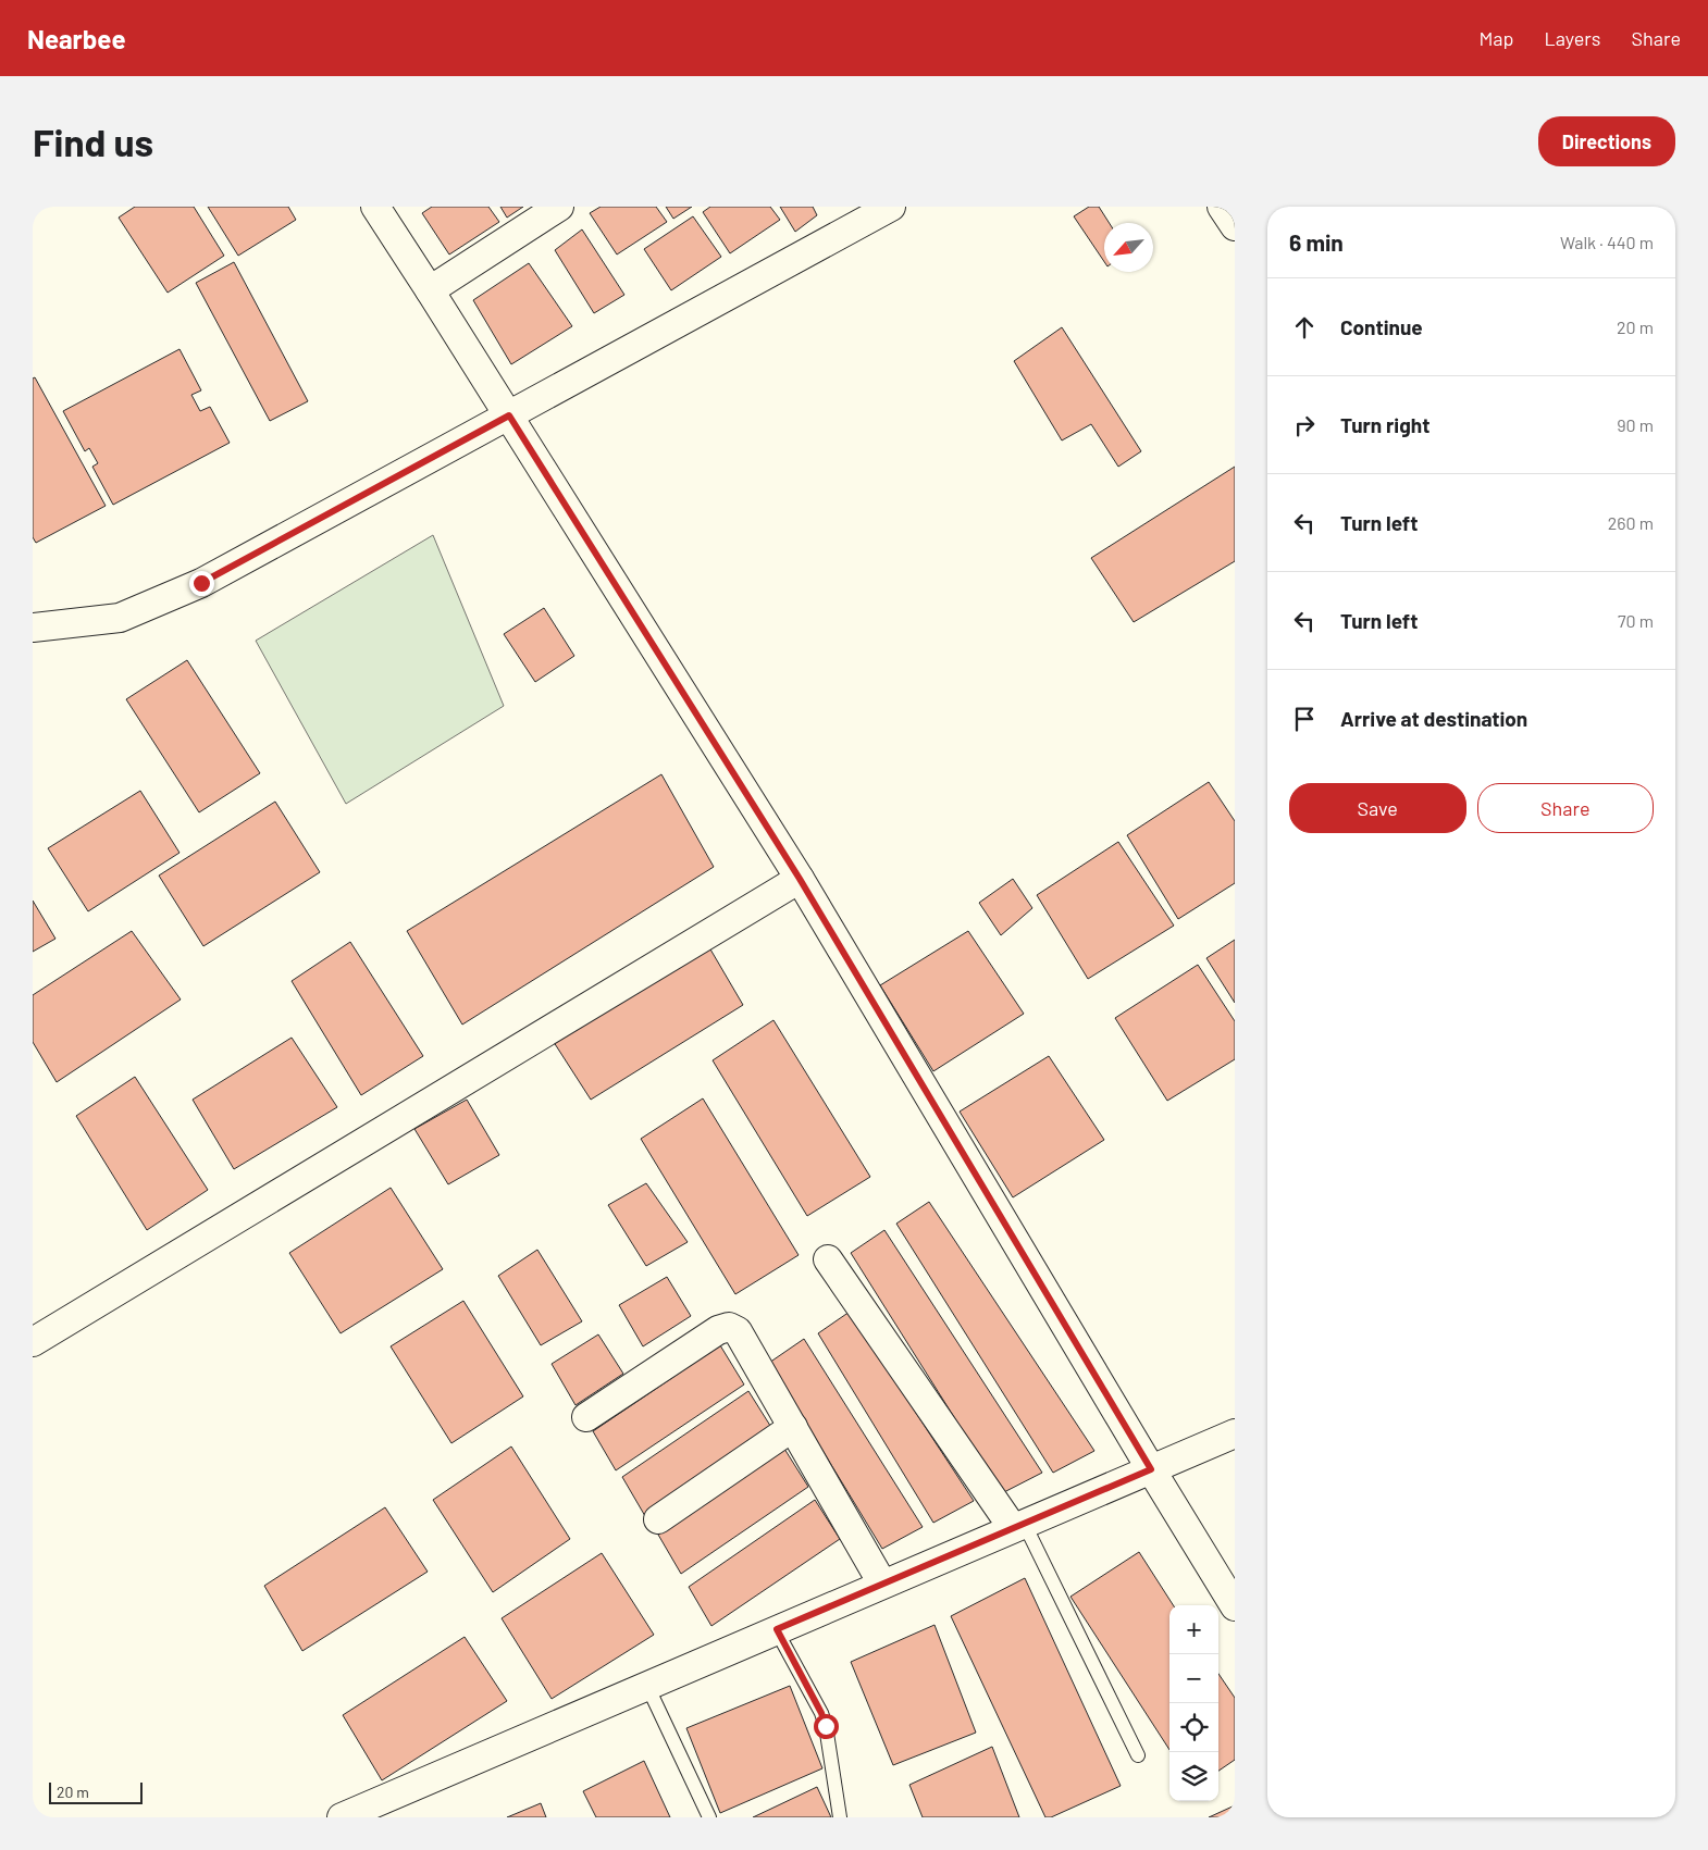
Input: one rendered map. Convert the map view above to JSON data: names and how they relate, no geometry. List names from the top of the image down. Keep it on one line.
{"scale_bar":"20 m","north":"bottom left","page":{"header":"Nearbee","nav":["Map","Layers","Share"],"buttons":["Directions",["Save","Share"]],"title":"Find us","heading":["6 min","Walk · 440 m"],"list":[["Continue","20 m"],["Turn right","90 m"],["Turn left","260 m"],["Turn left","70 m"],"Arrive at destination"],"map_buttons":["+","−"],"scale":"20 m"}}
